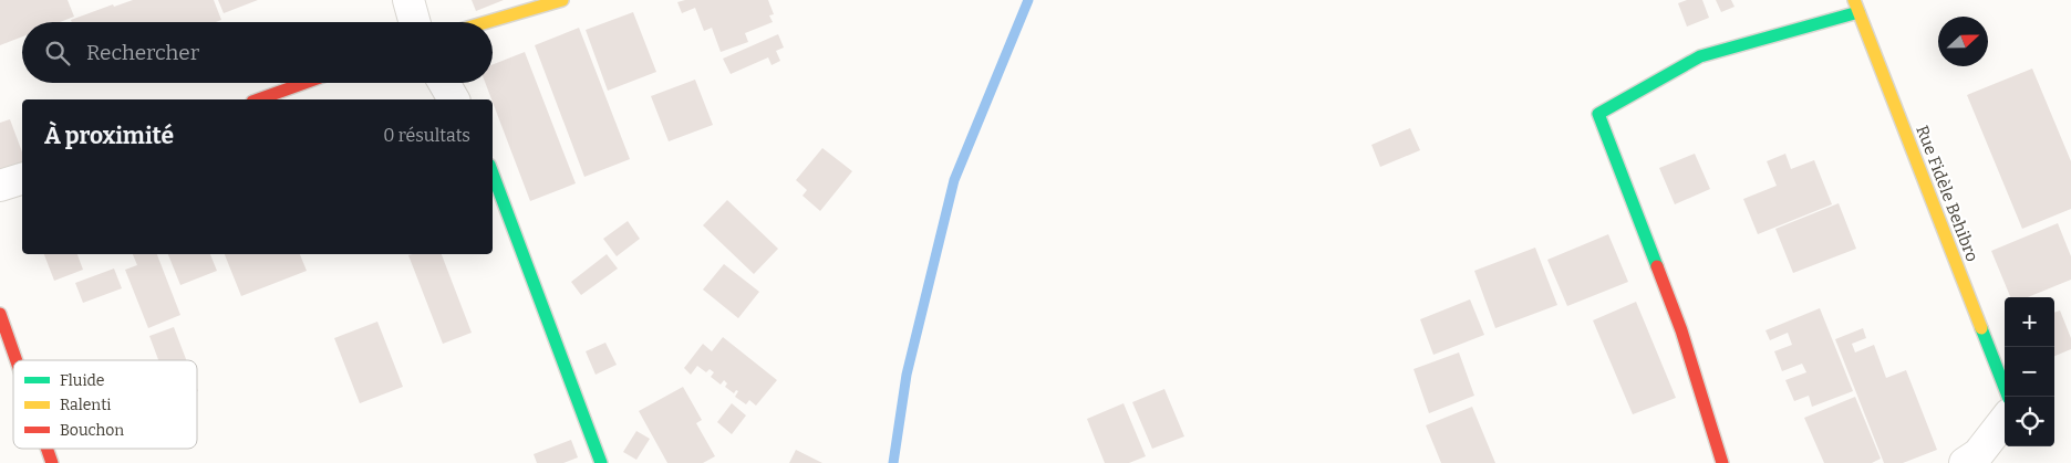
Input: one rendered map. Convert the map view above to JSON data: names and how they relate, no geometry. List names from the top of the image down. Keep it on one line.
{"streets":{"street":["Rue Fidèle Behibro"]},"legend":["Fluide","Ralenti","Bouchon"],"north":"right","page":{"search":"Rechercher","heading":["À proximité","0 résultats"],"map_buttons":["+","−"]}}
